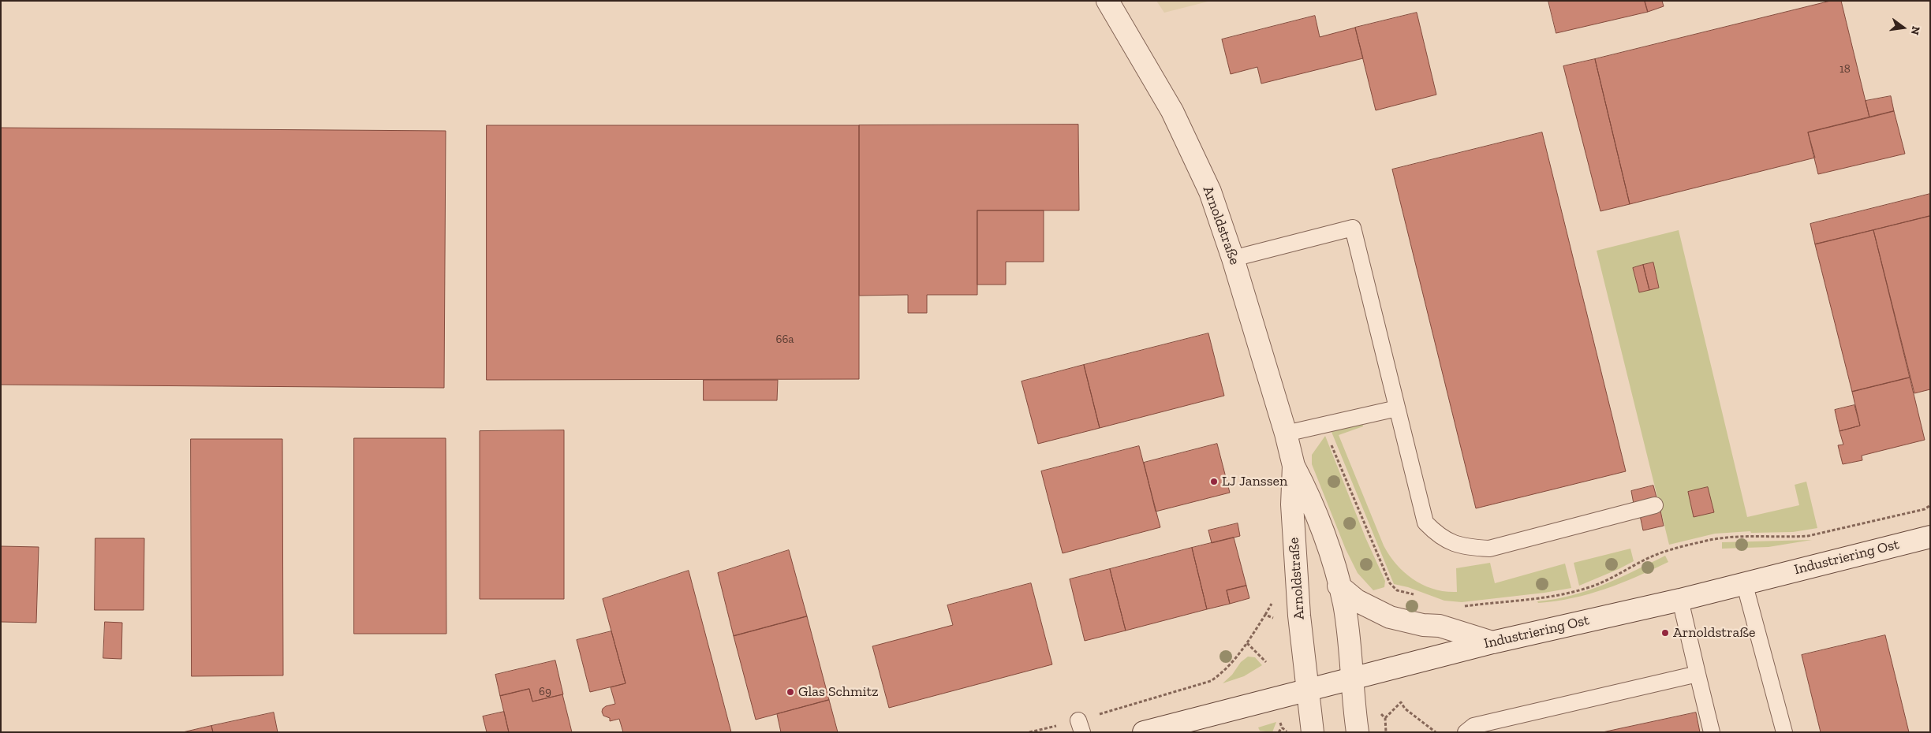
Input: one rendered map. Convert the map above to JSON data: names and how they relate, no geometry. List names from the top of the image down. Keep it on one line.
{"streets":{"street":["Arnoldstraße","Industriering Ost"]},"crossings":[["Arnoldstraße","Industriering Ost"]],"places":["LJ Janssen","Arnoldstraße","Glas Schmitz"],"house_numbers":["18","66a","69"],"north":"right"}
